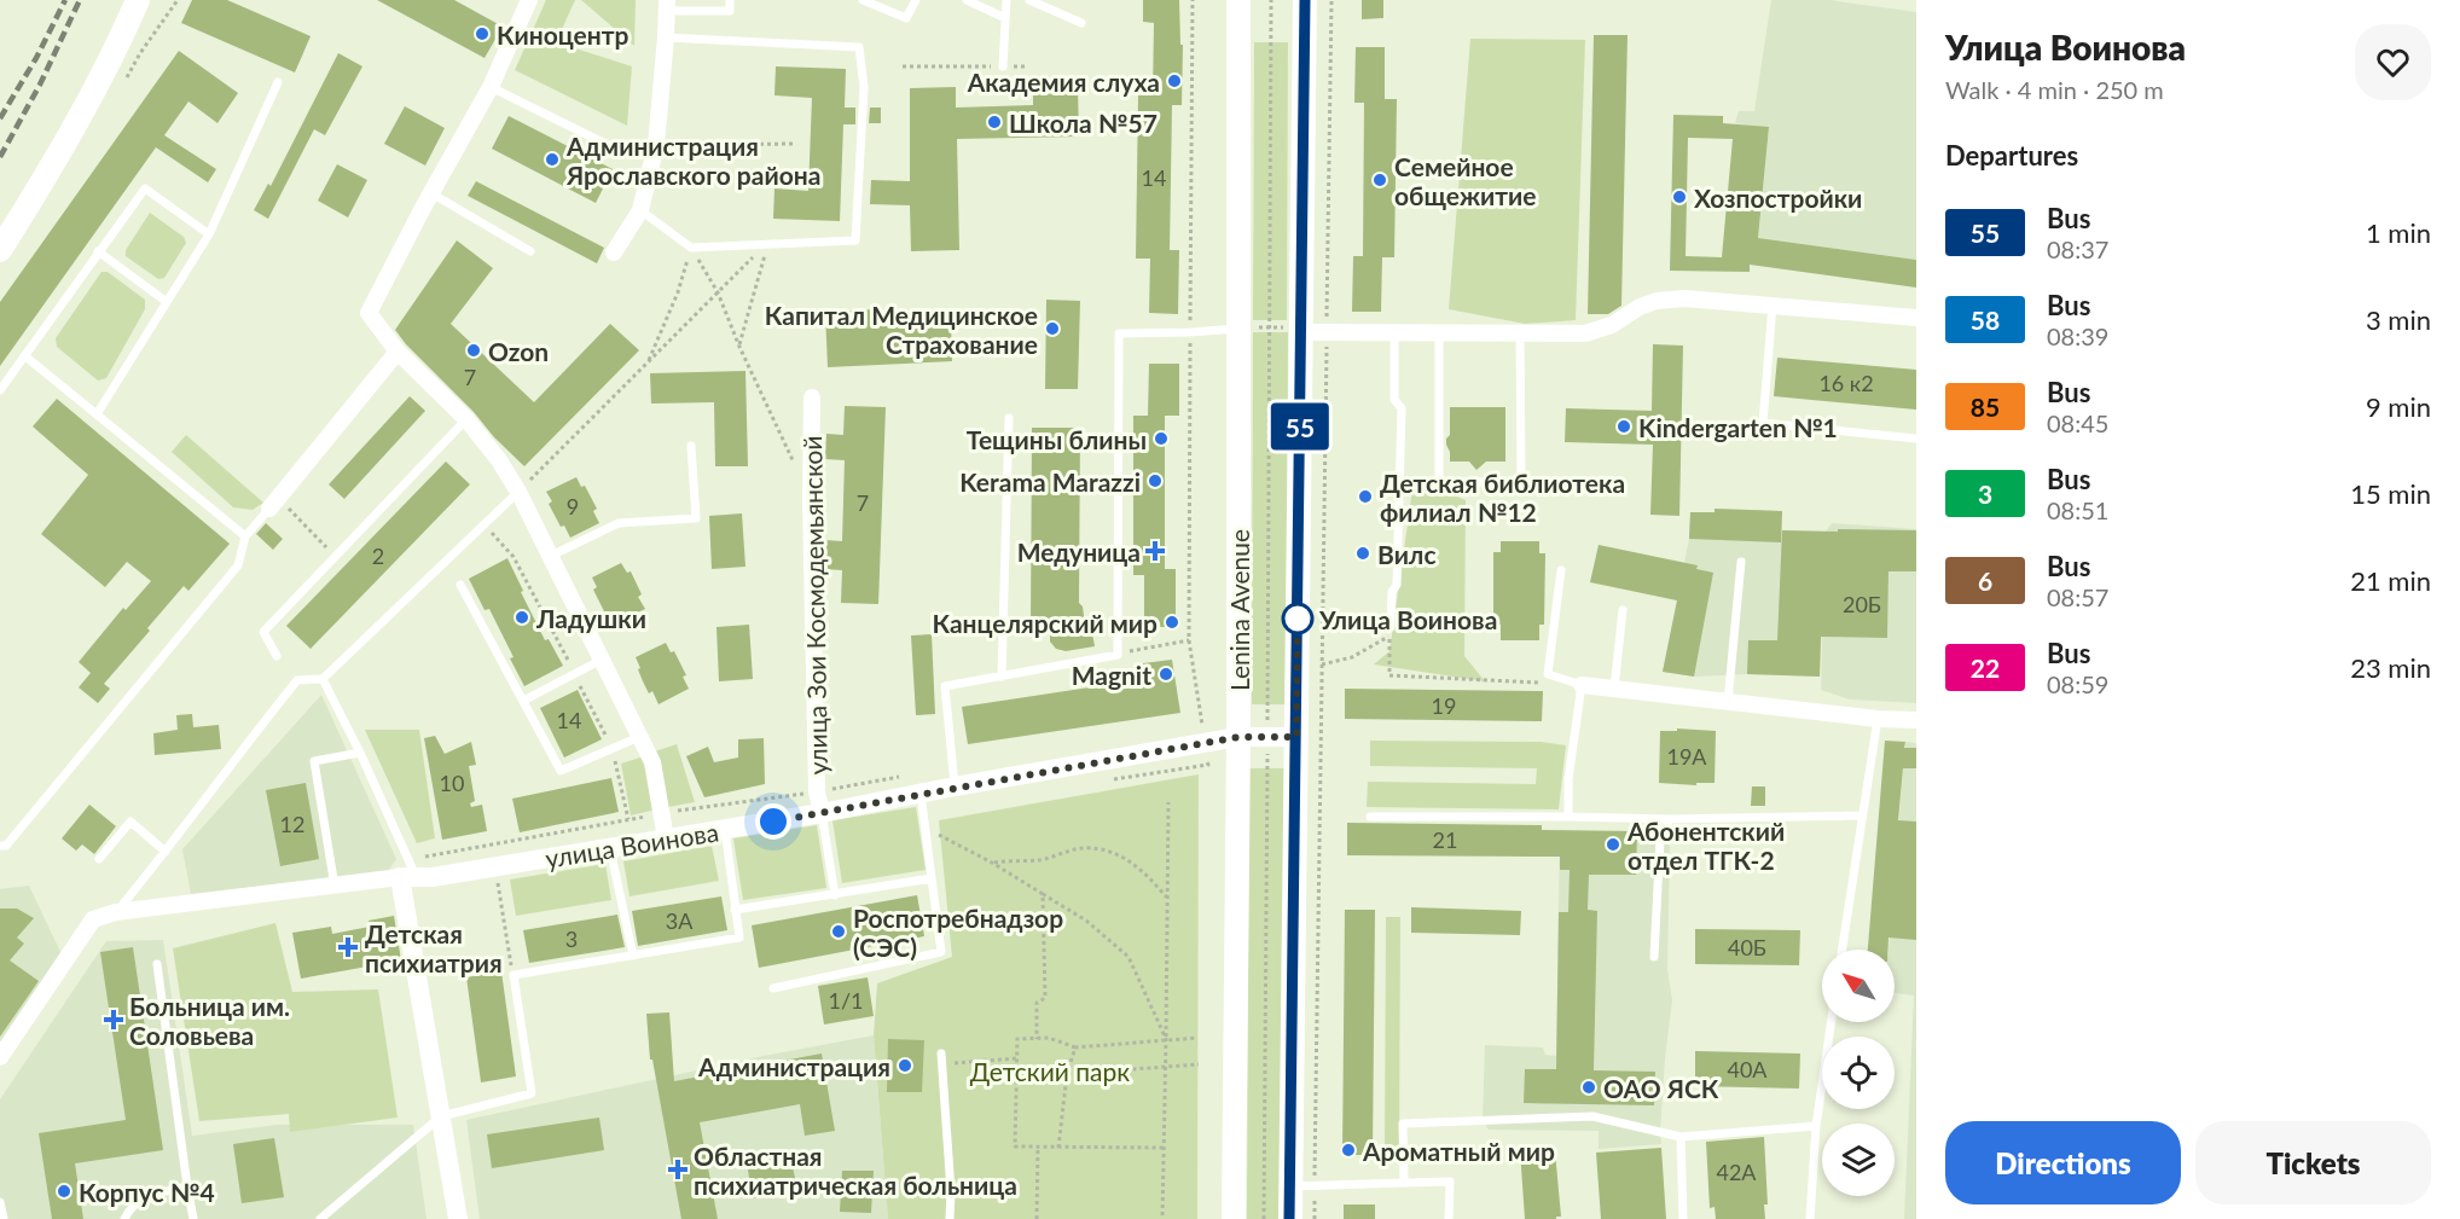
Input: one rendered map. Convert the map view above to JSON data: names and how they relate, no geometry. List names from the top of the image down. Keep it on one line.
{"streets":{"main road":["Lenina Avenue"],"street":["улица Зои Космодемьянской","улица Воинова"]},"crossings":[["улица Зои Космодемьянской","улица Воинова"],["Lenina Avenue","улица Воинова"]],"parks":["Детский парк"],"places":{"other":["Киноцентр","Академия слуха","Школа №57","Администрация Ярославского района","Семейное общежитие","Хозпостройки","Капитал Медицинское Страхование","Ozon","Kindergarten №1","Тещины блины","Kerama Marazzi","Детская библиотека филиал №12","Вилс","Ладушки","Улица Воинова","Канцелярский мир","Magnit","Абонентский отдел ТГК-2","Роспотребнадзор (СЭС)","Администрация","ОАО ЯСК","Ароматный мир","Корпус №4"],"health":["Медуница","Детская психиатрия","Больница им. Соловьева","Областная психиатрическая больница"]},"lines":["bus line 55"],"house_numbers":["14","7","16 к2","7","9","2","20Б","19","14","19А","10","12","21","3А","3","40Б","1/1","40А","42А"],"north":"top left","page":{"on_map":"55","heading":[["Улица Воинова","Walk · 4 min · 250 m"],"Departures"],"list":[{"mark":"55","name":"Bus","note":"08:37","value":"1 min"},{"mark":"58","name":"Bus","note":"08:39","value":"3 min"},{"mark":"85","name":"Bus","note":"08:45","value":"9 min"},{"mark":"3","name":"Bus","note":"08:51","value":"15 min"},{"mark":"6","name":"Bus","note":"08:57","value":"21 min"},{"mark":"22","name":"Bus","note":"08:59","value":"23 min"}],"buttons":["Directions","Tickets"]}}
